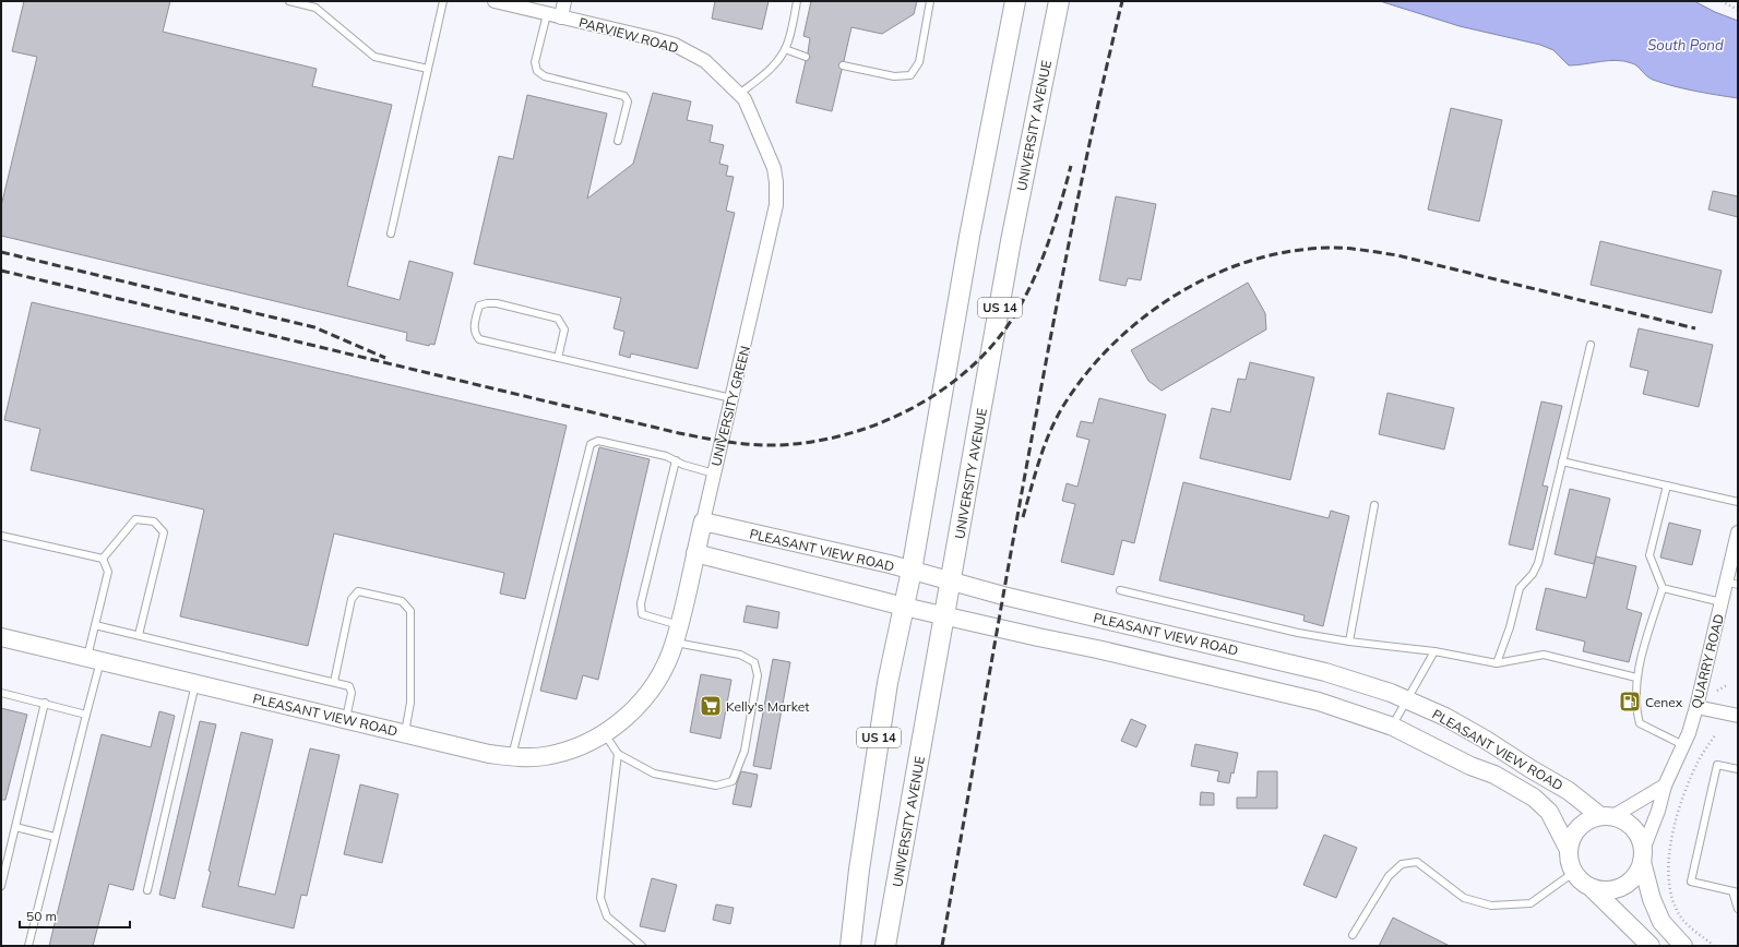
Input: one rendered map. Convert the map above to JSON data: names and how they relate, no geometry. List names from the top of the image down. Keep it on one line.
{"streets":{"main road":["UNIVERSITY AVENUE","US 14","UNIVERSITY GREEN","PLEASANT VIEW ROAD"],"street":["PARVIEW ROAD","QUARRY ROAD"]},"crossings":[["PARVIEW ROAD","UNIVERSITY GREEN"],["UNIVERSITY AVENUE","PLEASANT VIEW ROAD"],["US 14","PLEASANT VIEW ROAD"],["UNIVERSITY GREEN","PLEASANT VIEW ROAD"],["PLEASANT VIEW ROAD","QUARRY ROAD"]],"water":["South Pond"],"places":{"fuel station":["Cenex"],"supermarket":["Kelly's Market"]},"scale_bar":"50 m"}
